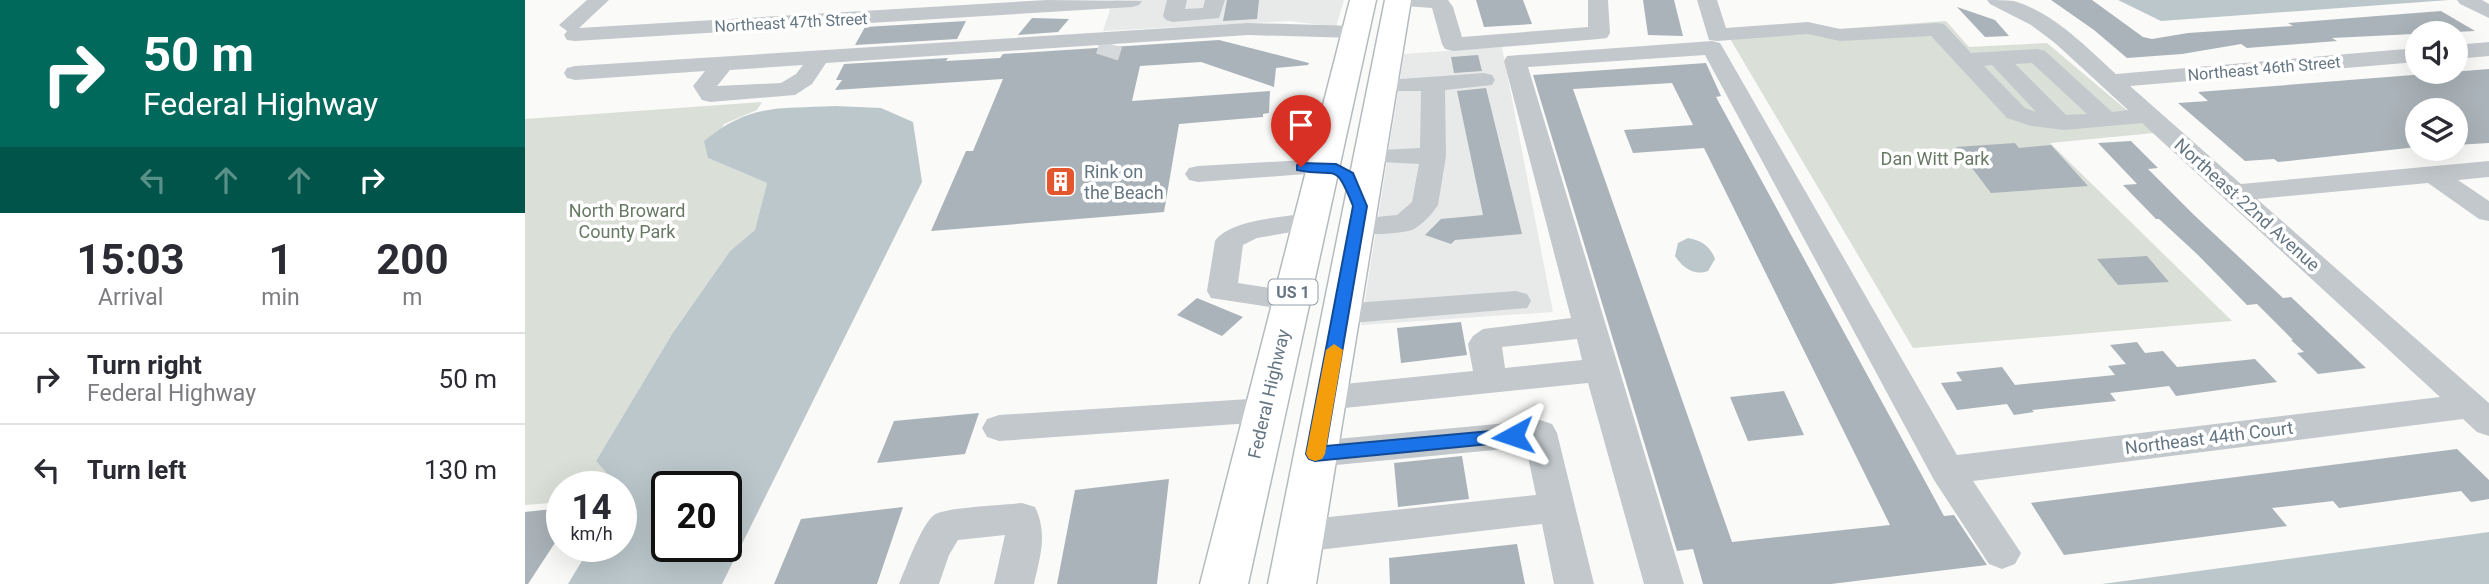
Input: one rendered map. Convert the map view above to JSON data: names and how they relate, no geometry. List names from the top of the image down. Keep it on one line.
{"streets":{"main road":["US 1","Federal Highway"],"street":["Northeast 47th Street","Northeast 46th Street","Northeast 22nd Avenue","Northeast 44th Court"]},"crossings":[["Northeast 46th Street","Northeast 22nd Avenue"],["Northeast 22nd Avenue","Northeast 44th Court"]],"parks":["Dan Witt Park","North Broward County Park"],"places":{"building":["Rink on the Beach"]},"page":{"turn":["50 m","Federal Highway"],"eta":["15:03","Arrival","1","min","200","m"],"list":[{"name":"Turn right","note":"Federal Highway","value":"50 m"},{"name":"Turn left","value":"130 m"}],"speed":"14 km/h","limit":"20"}}
